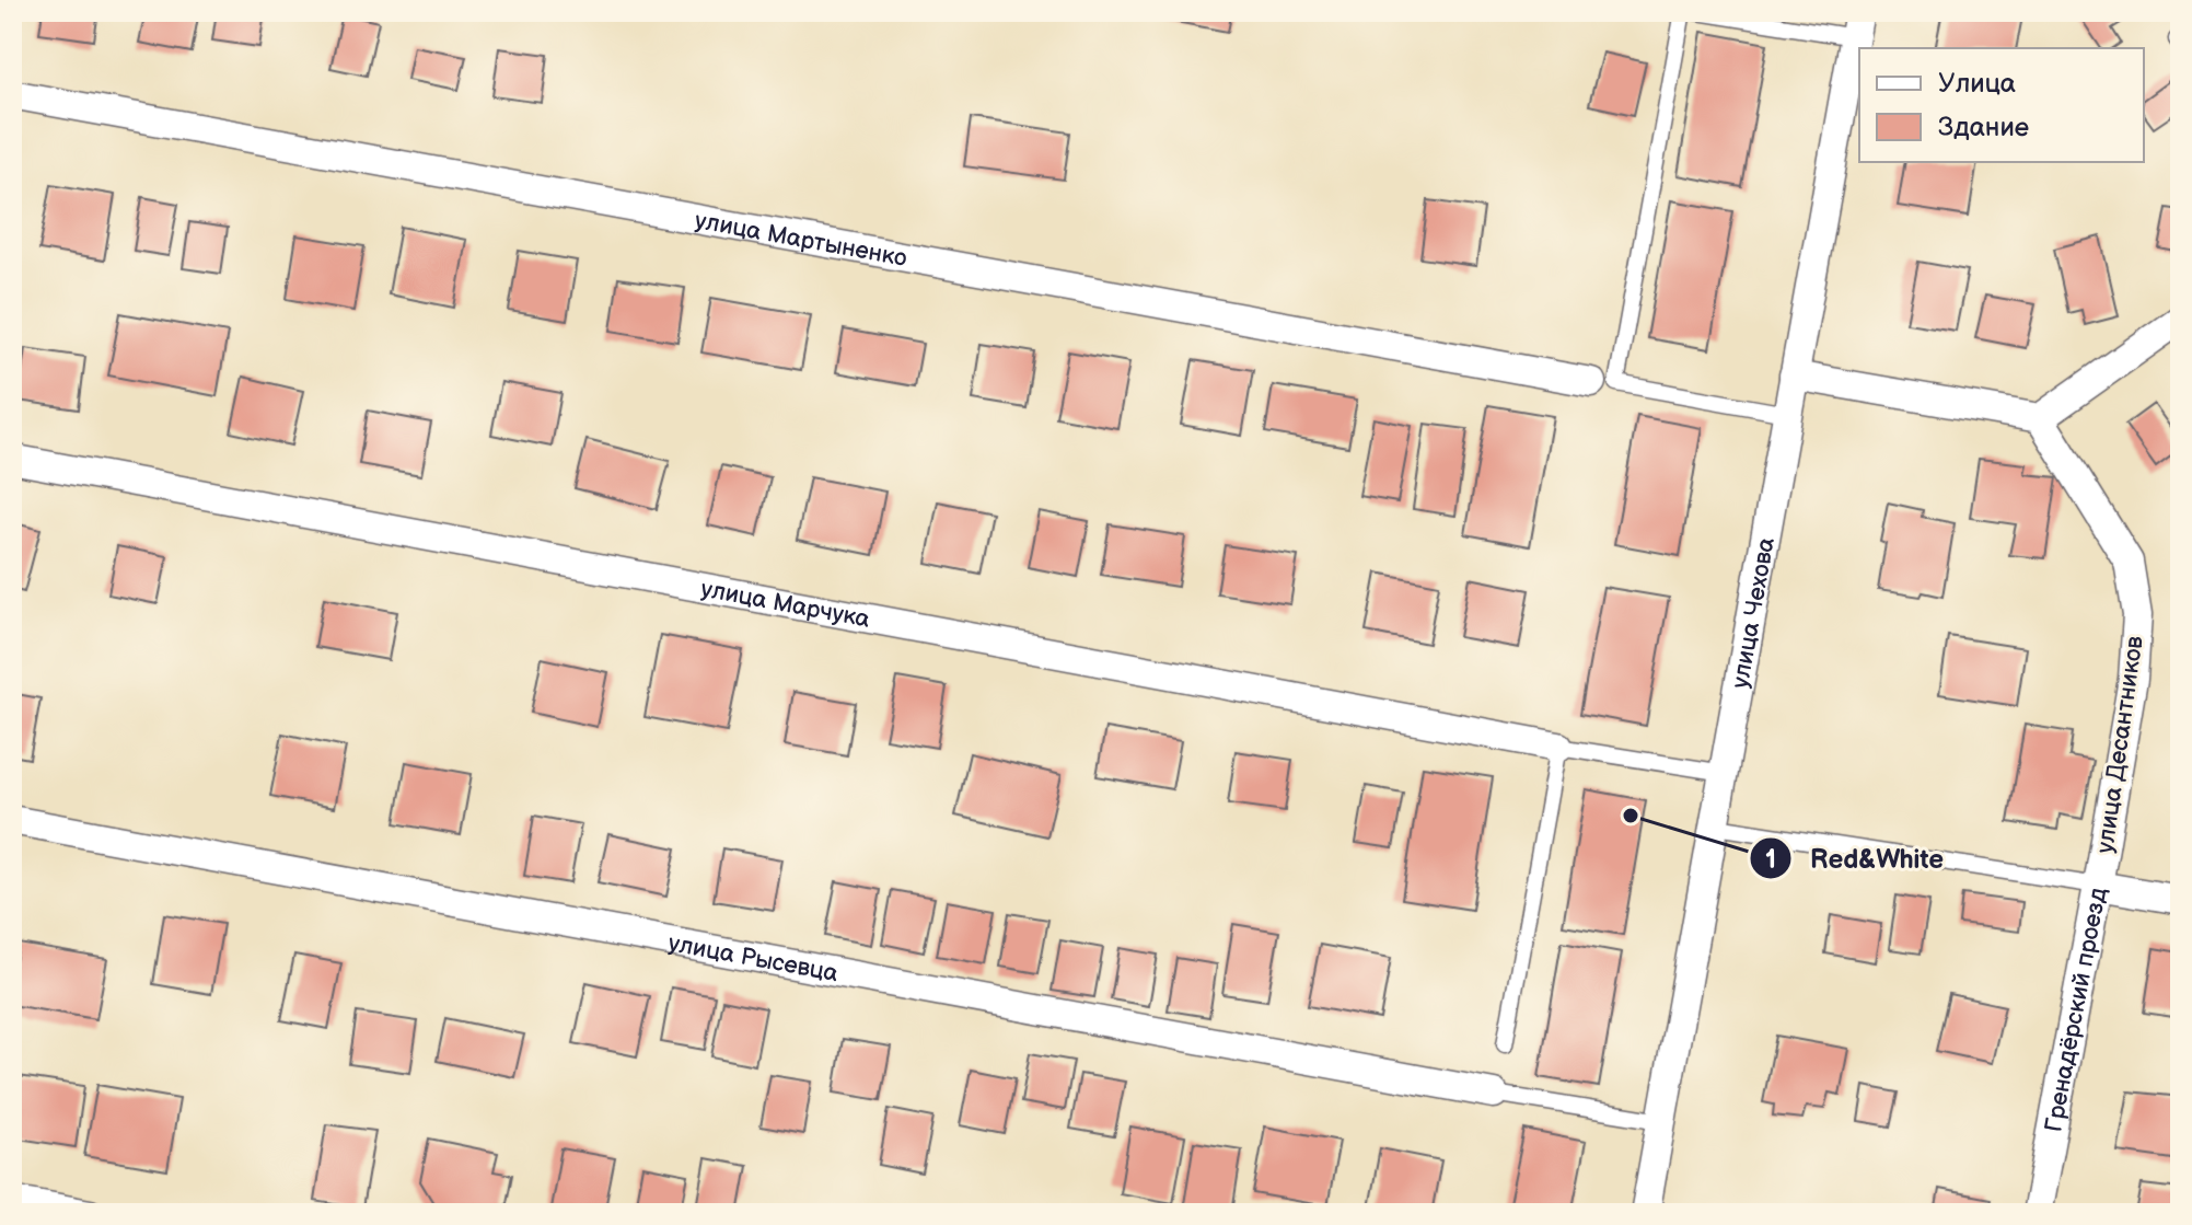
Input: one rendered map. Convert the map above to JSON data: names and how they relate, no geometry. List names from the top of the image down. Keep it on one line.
{"streets":{"street":["улица Мартыненко","улица Марчука","улица Чехова","улица Десантников","улица Рысевца","Гренадёрский проезд"]},"crossings":[["улица Десантников","Гренадёрский проезд"]],"places":["Red&White"],"legend":["Улица","Здание"]}
